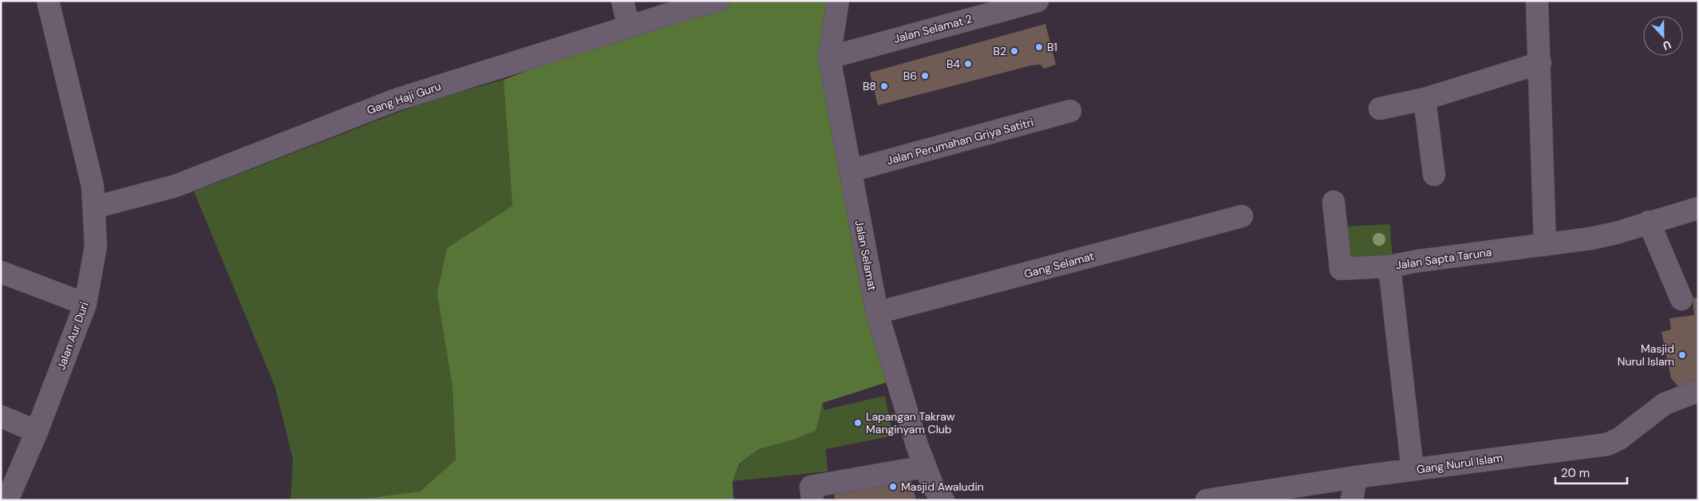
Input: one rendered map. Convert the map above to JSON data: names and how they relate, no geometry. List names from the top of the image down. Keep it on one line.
{"streets":{"street":["Jalan Selamat 2","Gang Haji Guru","Jalan Perumahan Griya Satitri","Jalan Selamat","Jalan Sapta Taruna","Gang Selamat","Jalan Aur Duri","Gang Nurul Islam"]},"crossings":[["Jalan Selamat 2","Jalan Selamat"],["Gang Haji Guru","Jalan Aur Duri"],["Jalan Perumahan Griya Satitri","Jalan Selamat"],["Jalan Selamat","Gang Selamat"],["Jalan Sapta Taruna","Gang Nurul Islam"]],"places":["B1","B2","B4","B6","B8","Masjid Nurul Islam","Lapangan Takraw Manginyam Club","Masjid Awaludin"],"scale_bar":"20 m","north":"bottom"}
